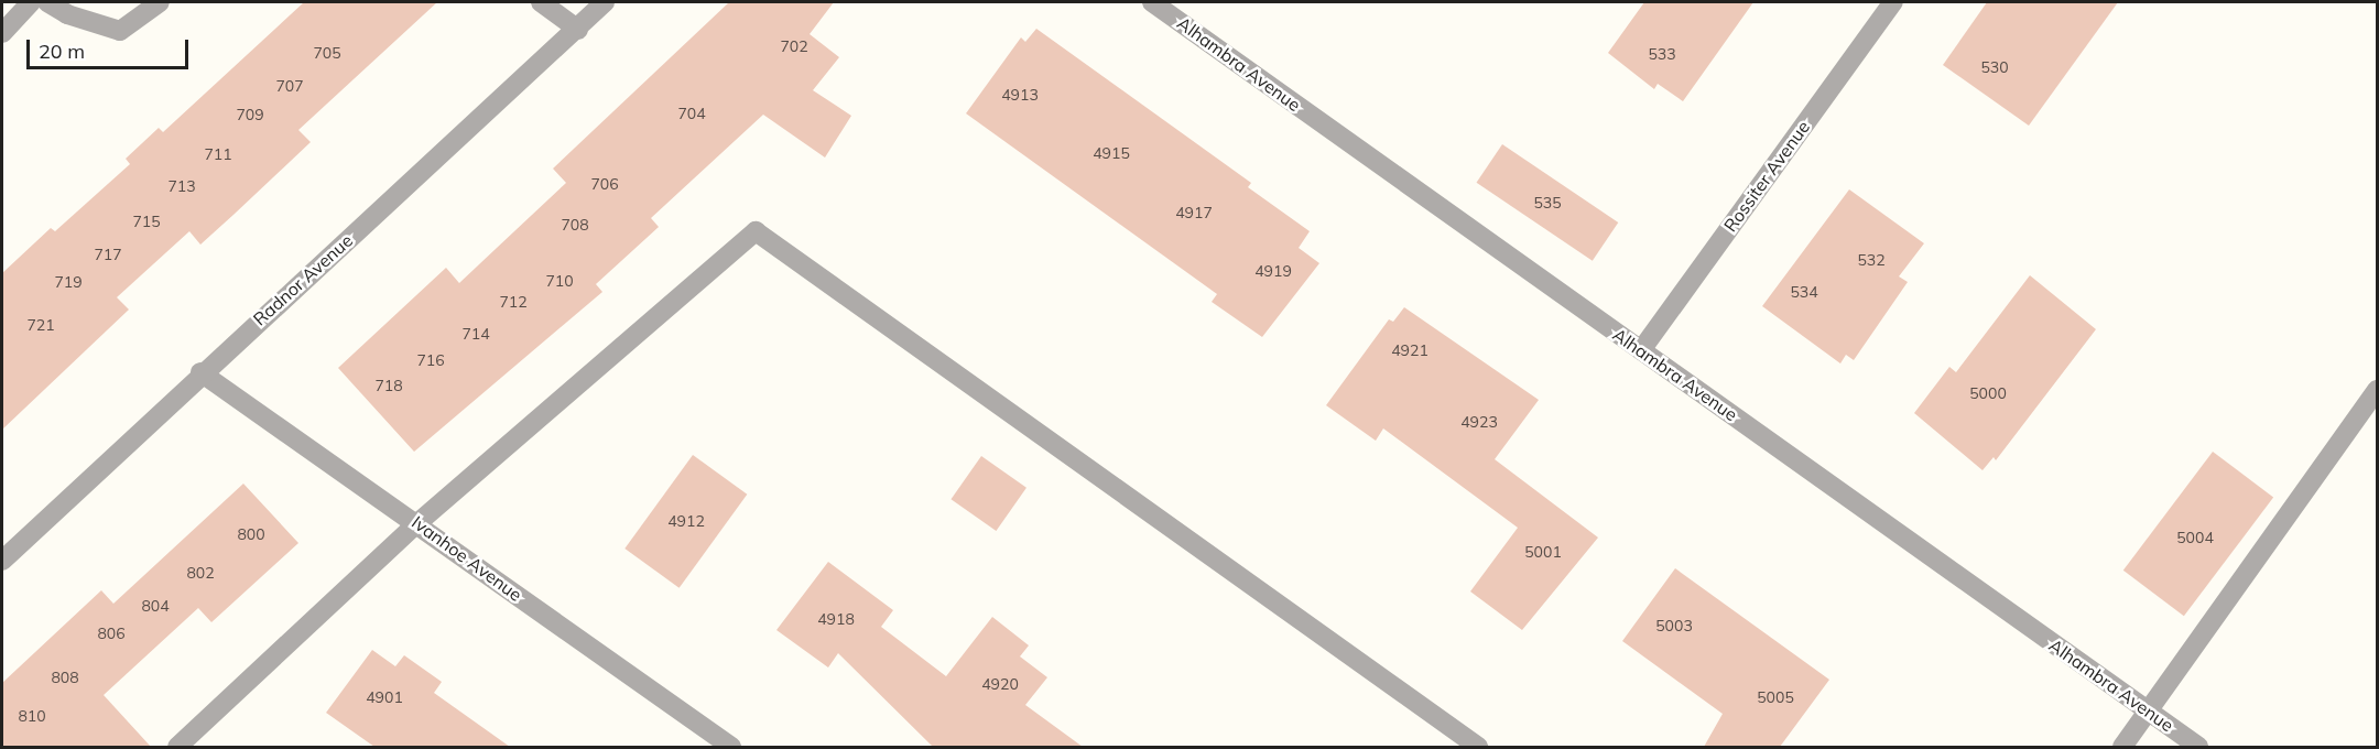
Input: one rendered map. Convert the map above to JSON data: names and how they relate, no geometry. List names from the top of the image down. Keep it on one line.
{"streets":{"street":["Alhambra Avenue","Rossiter Avenue","Radnor Avenue","Ivanhoe Avenue"]},"crossings":[["Alhambra Avenue","Rossiter Avenue"],["Radnor Avenue","Ivanhoe Avenue"]],"house_numbers":["702","705","533","530","707","4913","704","709","4915","711","706","713","535","4917","715","708","717","532","4919","710","719","534","712","721","714","4921","716","718","5000","4923","4912","800","5004","5001","802","804","4918","5003","806","808","4920","4901","5005","810"],"scale_bar":"20 m"}
